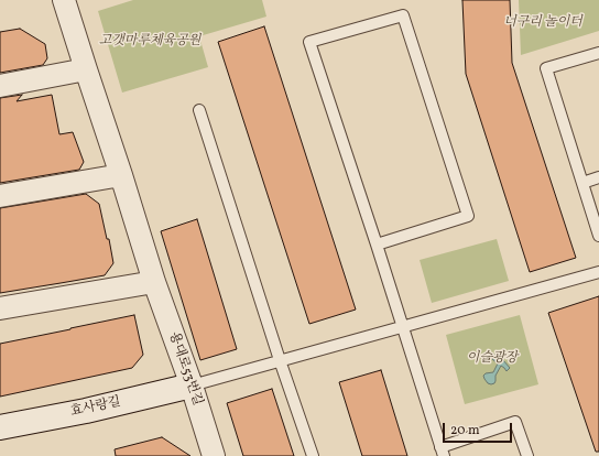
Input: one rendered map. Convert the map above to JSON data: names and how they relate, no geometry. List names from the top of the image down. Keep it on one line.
{"streets":{"street":["용대로53번길","효사랑길"]},"crossings":[["용대로53번길","효사랑길"]],"parks":["너구리 놀이터","고갯마루체육공원","이슬광장"],"scale_bar":"20 m"}
